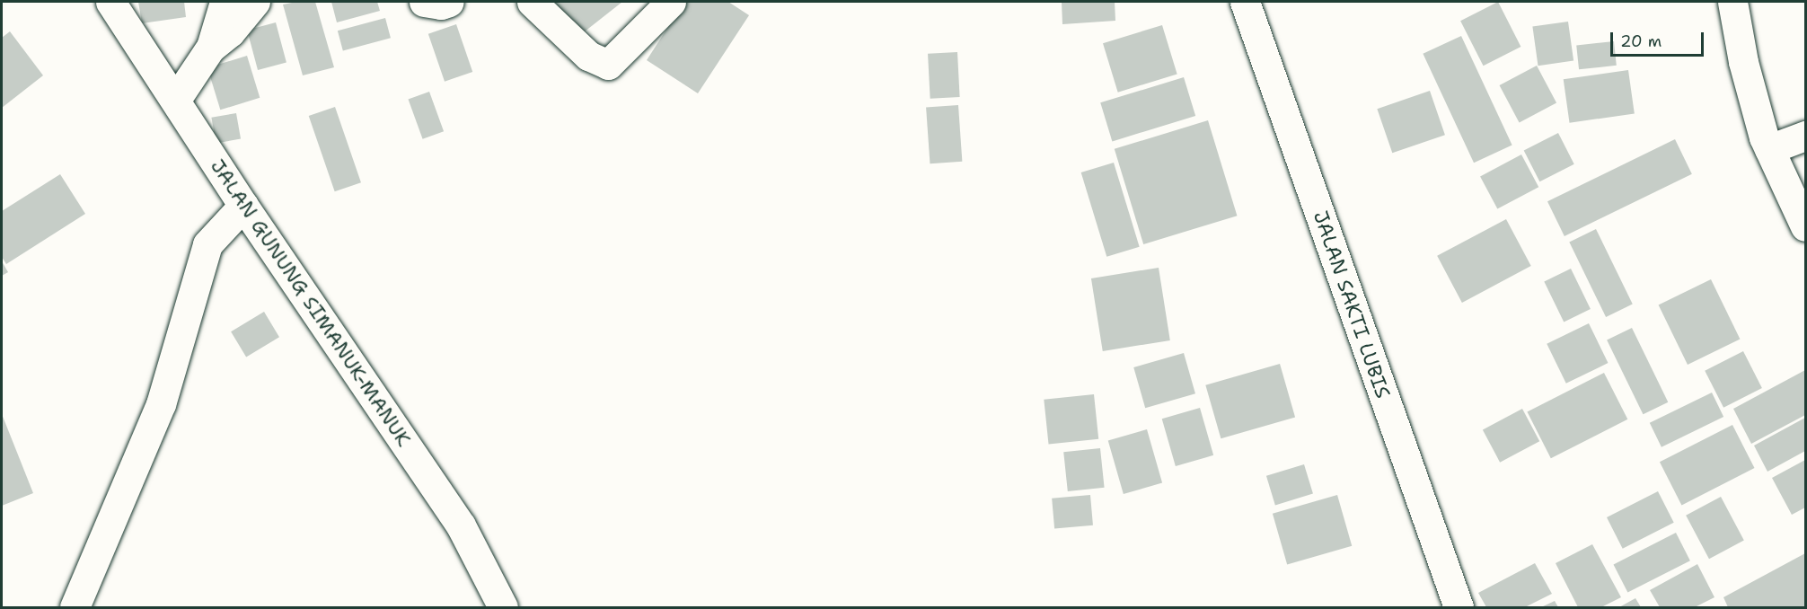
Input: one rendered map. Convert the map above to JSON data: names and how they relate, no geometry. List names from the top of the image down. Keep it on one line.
{"streets":{"street":["JALAN GUNUNG SIMANUK-MANUK","JALAN SAKTI LUBIS"]},"scale_bar":"20 m"}
